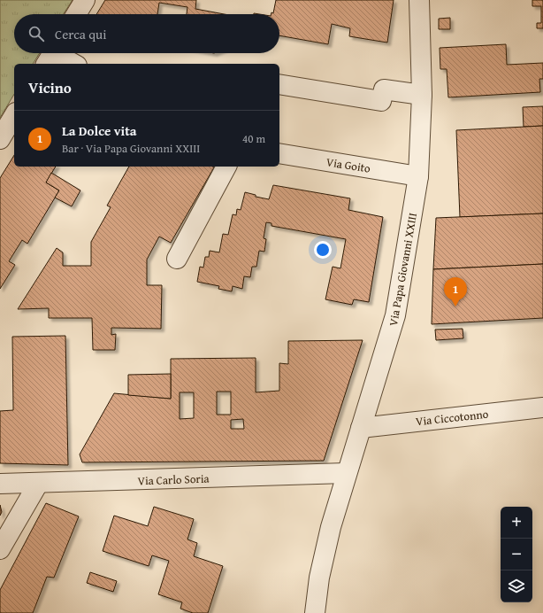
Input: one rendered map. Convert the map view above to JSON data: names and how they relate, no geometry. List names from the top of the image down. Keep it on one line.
{"streets":{"street":["Via Goito","Via Papa Giovanni XXIII","Via Ciccotonno","Via Carlo Soria"]},"crossings":[["Via Goito","Via Papa Giovanni XXIII"],["Via Papa Giovanni XXIII","Via Ciccotonno"],["Via Papa Giovanni XXIII","Via Carlo Soria"]],"page":{"search":"Cerca qui","heading":"Vicino","list":[{"mark":"1","name":"La Dolce vita","note":"Bar · Via Papa Giovanni XXIII","value":"40 m"}],"pins":"1","map_buttons":["+","−"]}}
